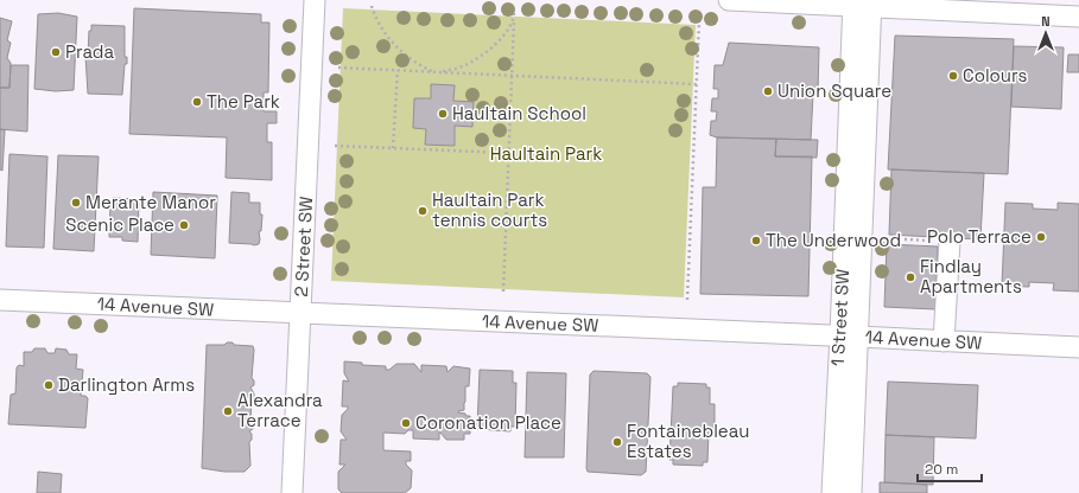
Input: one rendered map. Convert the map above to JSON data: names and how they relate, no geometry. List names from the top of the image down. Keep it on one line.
{"streets":{"street":["2 Street SW","14 Avenue SW","1 Street SW"]},"crossings":[["2 Street SW","14 Avenue SW"],["14 Avenue SW","1 Street SW"]],"parks":["Haultain Park"],"places":["Prada","Colours","Union Square","The Park","Haultain School","Merante Manor","Haultain Park tennis courts","Scenic Place","Polo Terrace","The Underwood","Findlay Apartments","Darlington Arms","Alexandra Terrace","Coronation Place","Fontainebleau Estates"],"scale_bar":"20 m","north":"top"}
